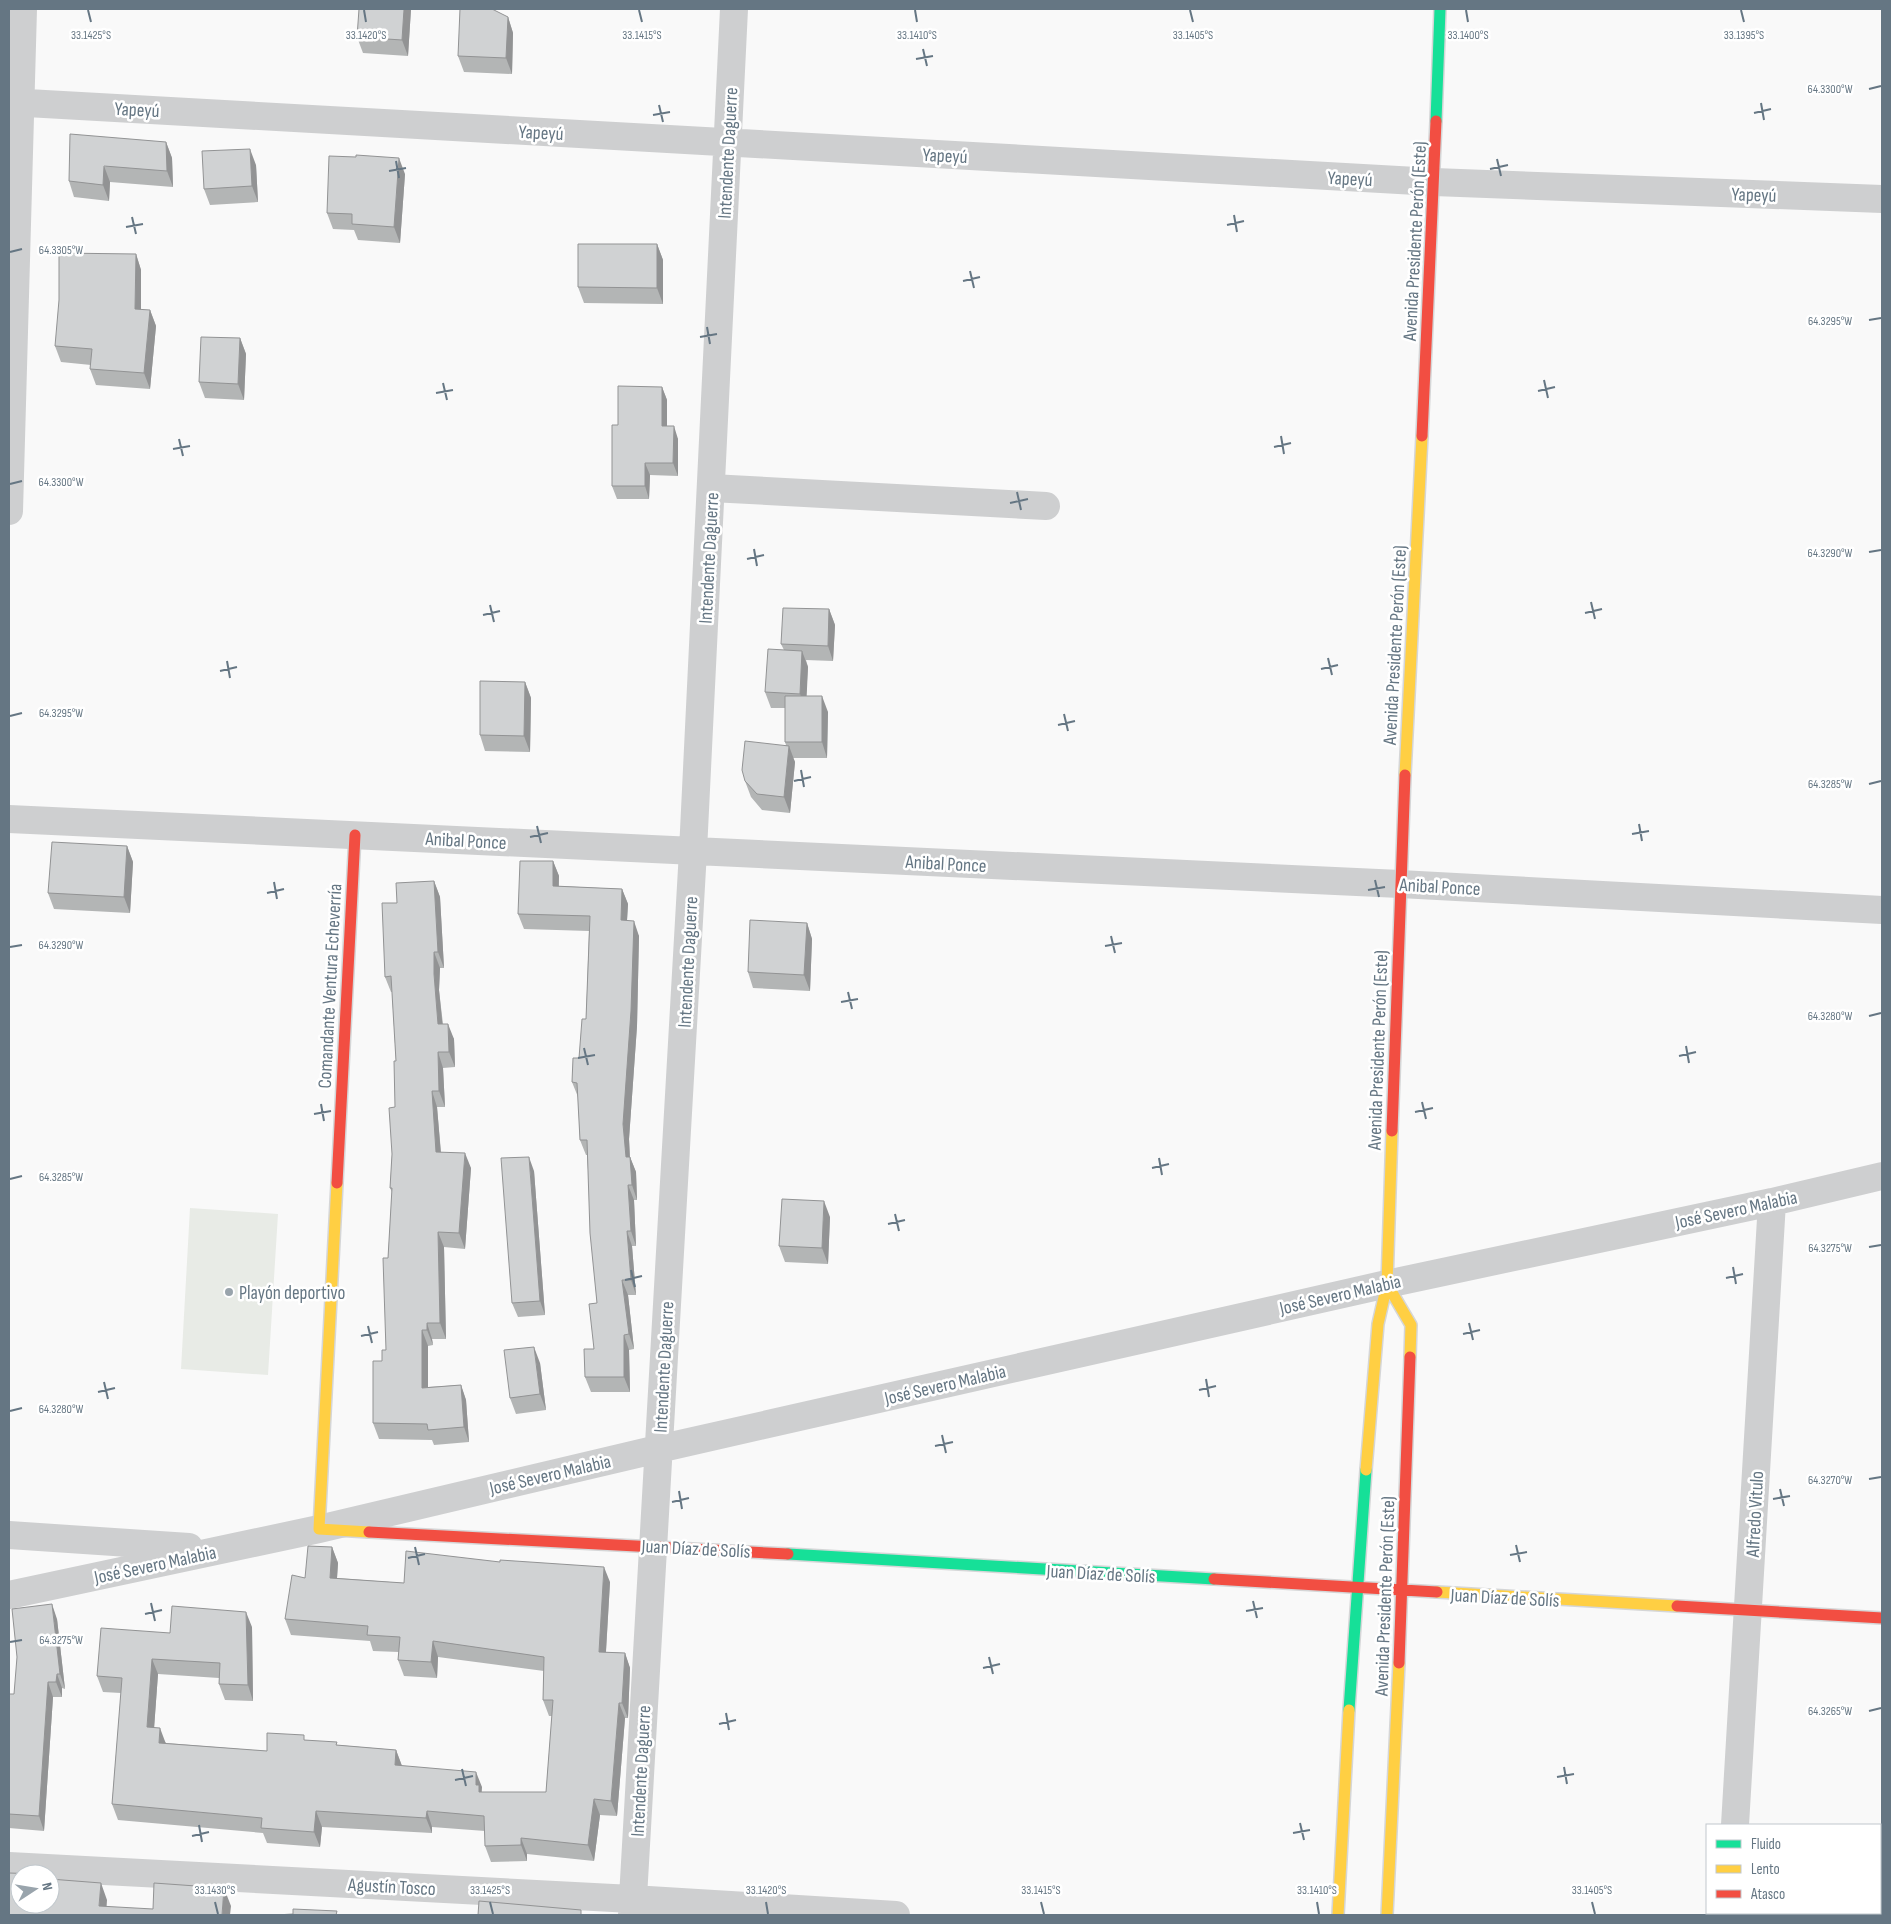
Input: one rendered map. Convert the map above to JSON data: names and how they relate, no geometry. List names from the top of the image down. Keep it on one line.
{"streets":{"main road":["Avenida Presidente Perón (Este)","Comandante Ventura Echeverría","Juan Díaz de Solís"],"street":["Yapeyú","Intendente Daguerre","Anibal Ponce","José Severo Malabia","Alfredo Vitulo","Agustín Tosco"]},"crossings":[["Yapeyú","Intendente Daguerre"],["Yapeyú","Avenida Presidente Perón (Este)"],["Intendente Daguerre","Anibal Ponce"],["Intendente Daguerre","José Severo Malabia"],["Intendente Daguerre","Juan Díaz de Solís"],["Intendente Daguerre","Agustín Tosco"],["Avenida Presidente Perón (Este)","Anibal Ponce"],["Avenida Presidente Perón (Este)","José Severo Malabia"],["Avenida Presidente Perón (Este)","Juan Díaz de Solís"],["Anibal Ponce","Comandante Ventura Echeverría"],["Comandante Ventura Echeverría","José Severo Malabia"],["Comandante Ventura Echeverría","Juan Díaz de Solís"],["José Severo Malabia","Alfredo Vitulo"],["José Severo Malabia","Juan Díaz de Solís"],["Alfredo Vitulo","Juan Díaz de Solís"]],"places":["Playón deportivo"],"legend":["Fluido","Lento","Atasco"],"north":"right","coordinates":["33.1425°S","33.1420°S","33.1415°S","33.1410°S","33.1405°S","33.1400°S","33.1395°S","64.3300°W","64.3305°W","64.3295°W","64.3290°W","64.3285°W","64.3280°W","64.3275°W","64.3270°W","64.3265°W","33.1430°S"]}
